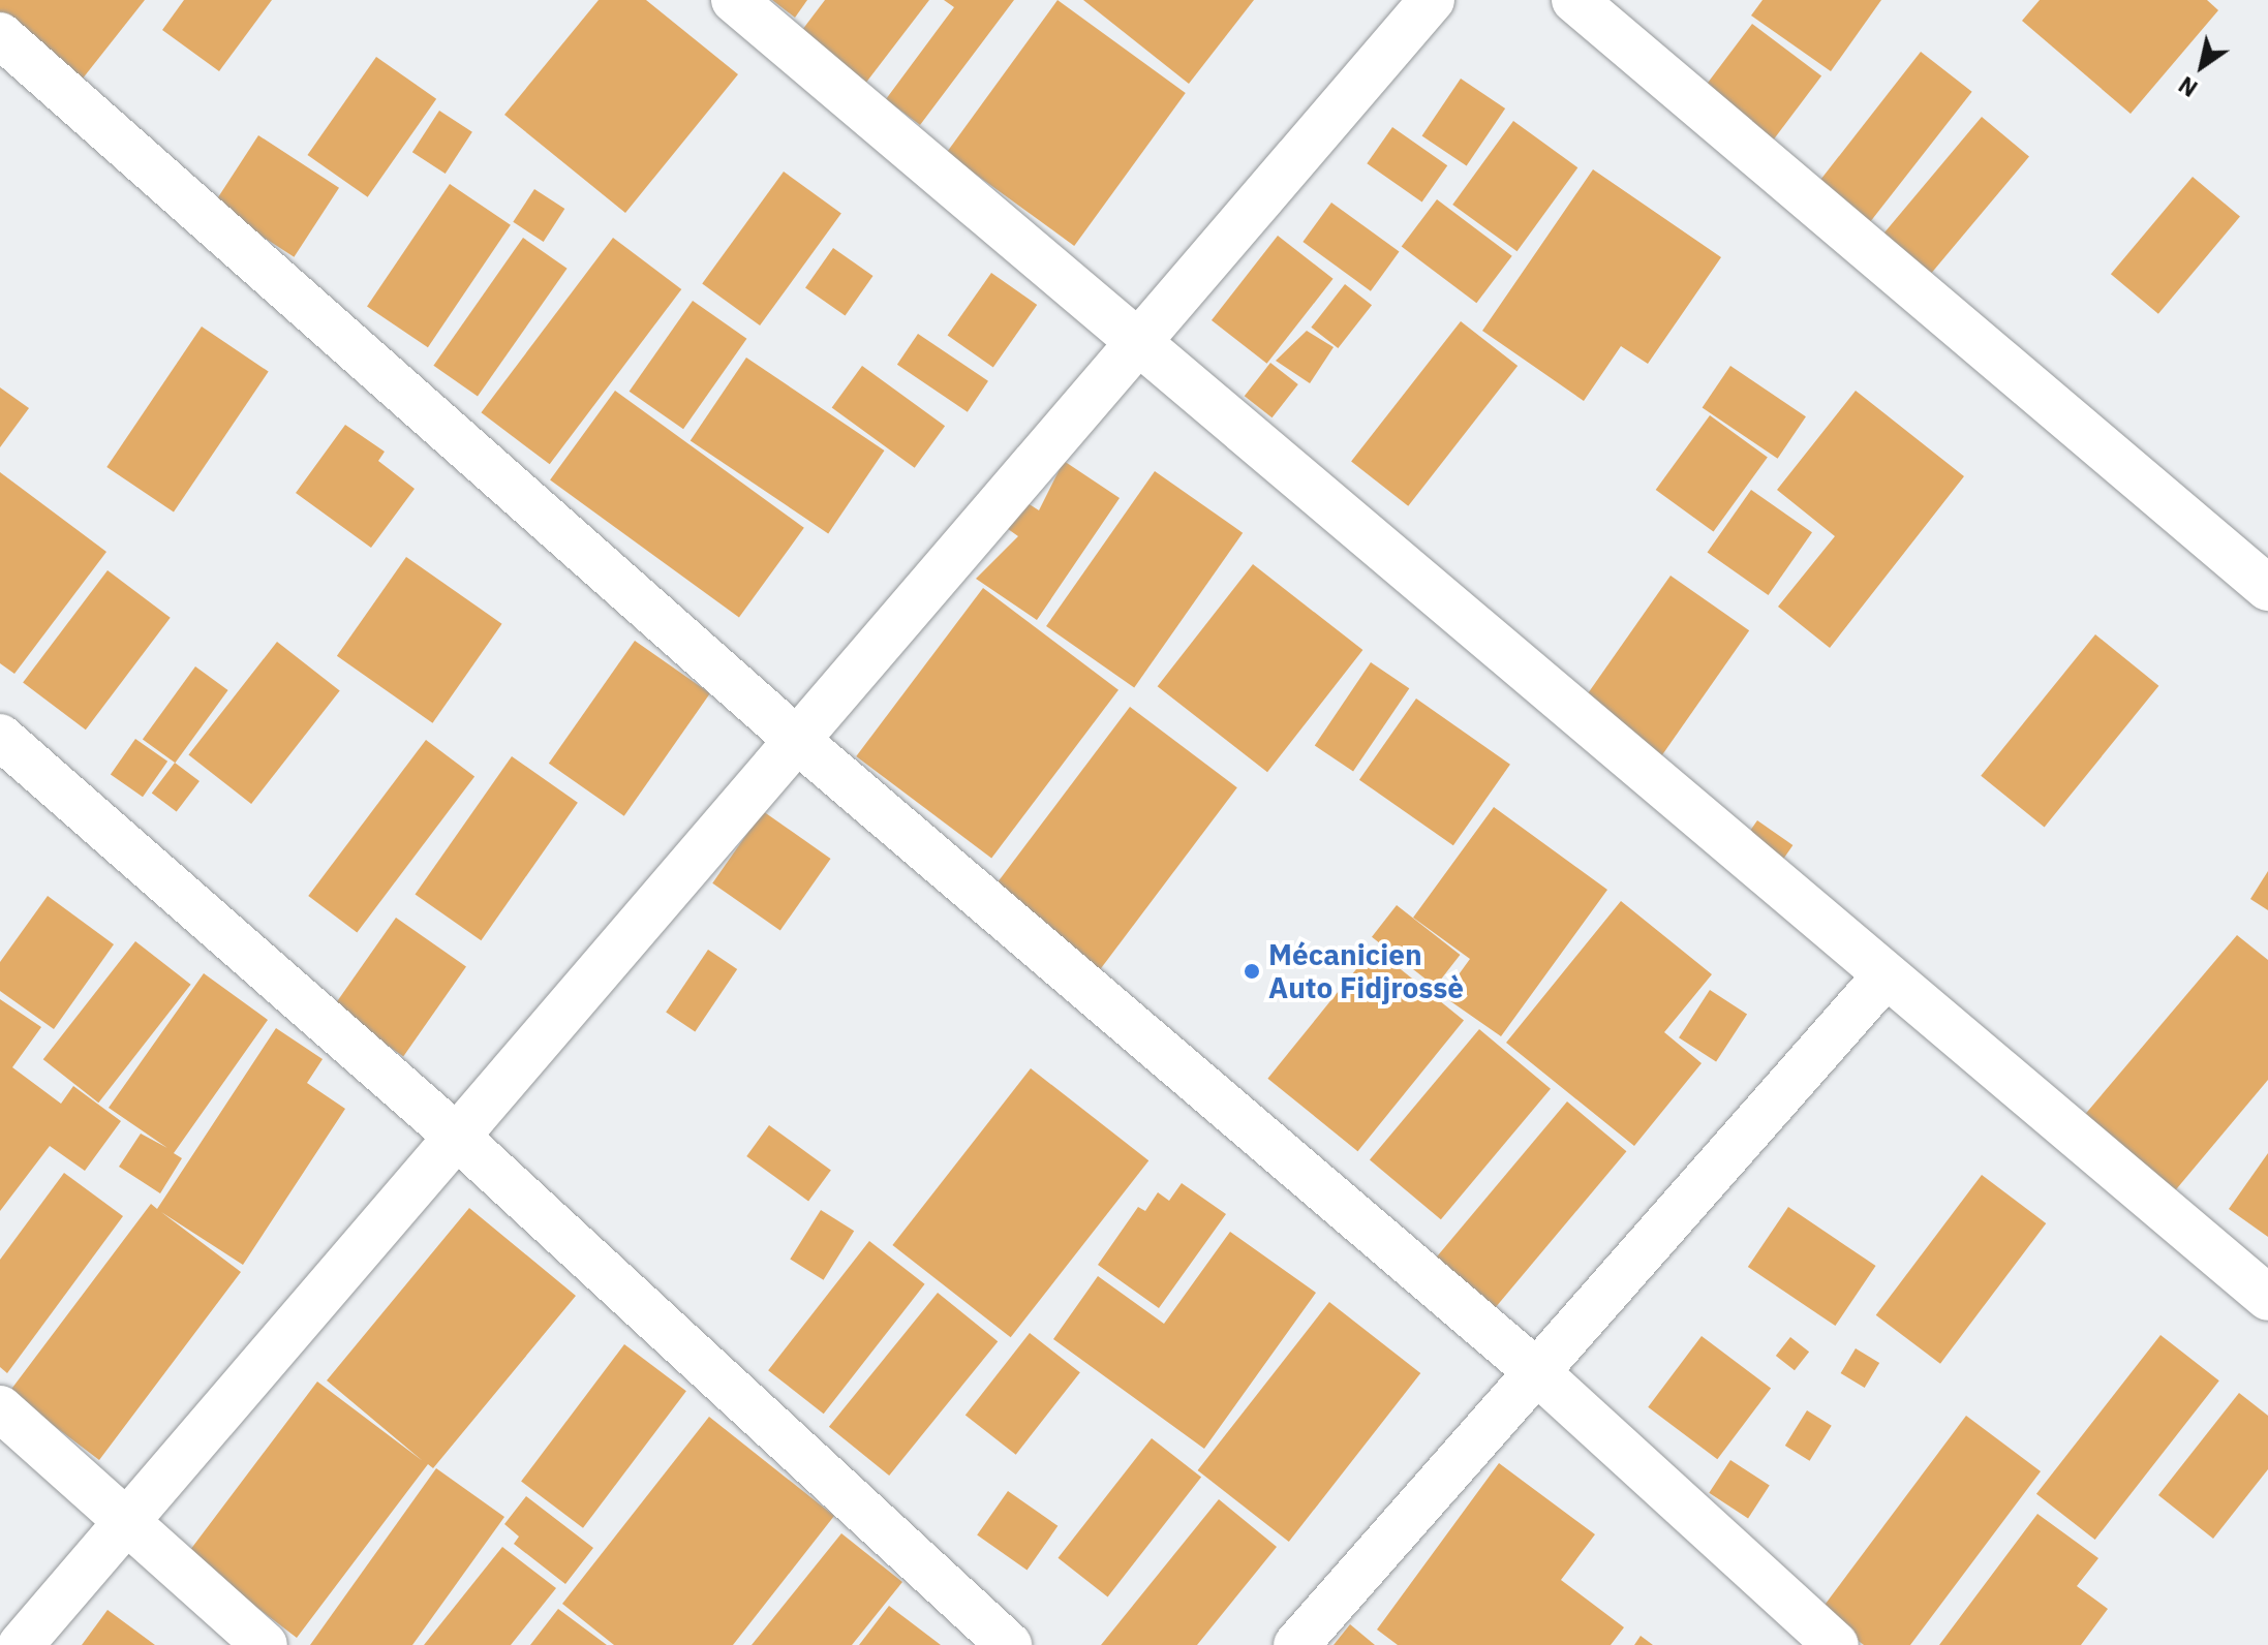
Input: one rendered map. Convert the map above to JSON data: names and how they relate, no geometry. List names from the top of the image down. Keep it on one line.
{"places":["Mécanicien Auto Fidjrossè"],"north":"bottom left"}
